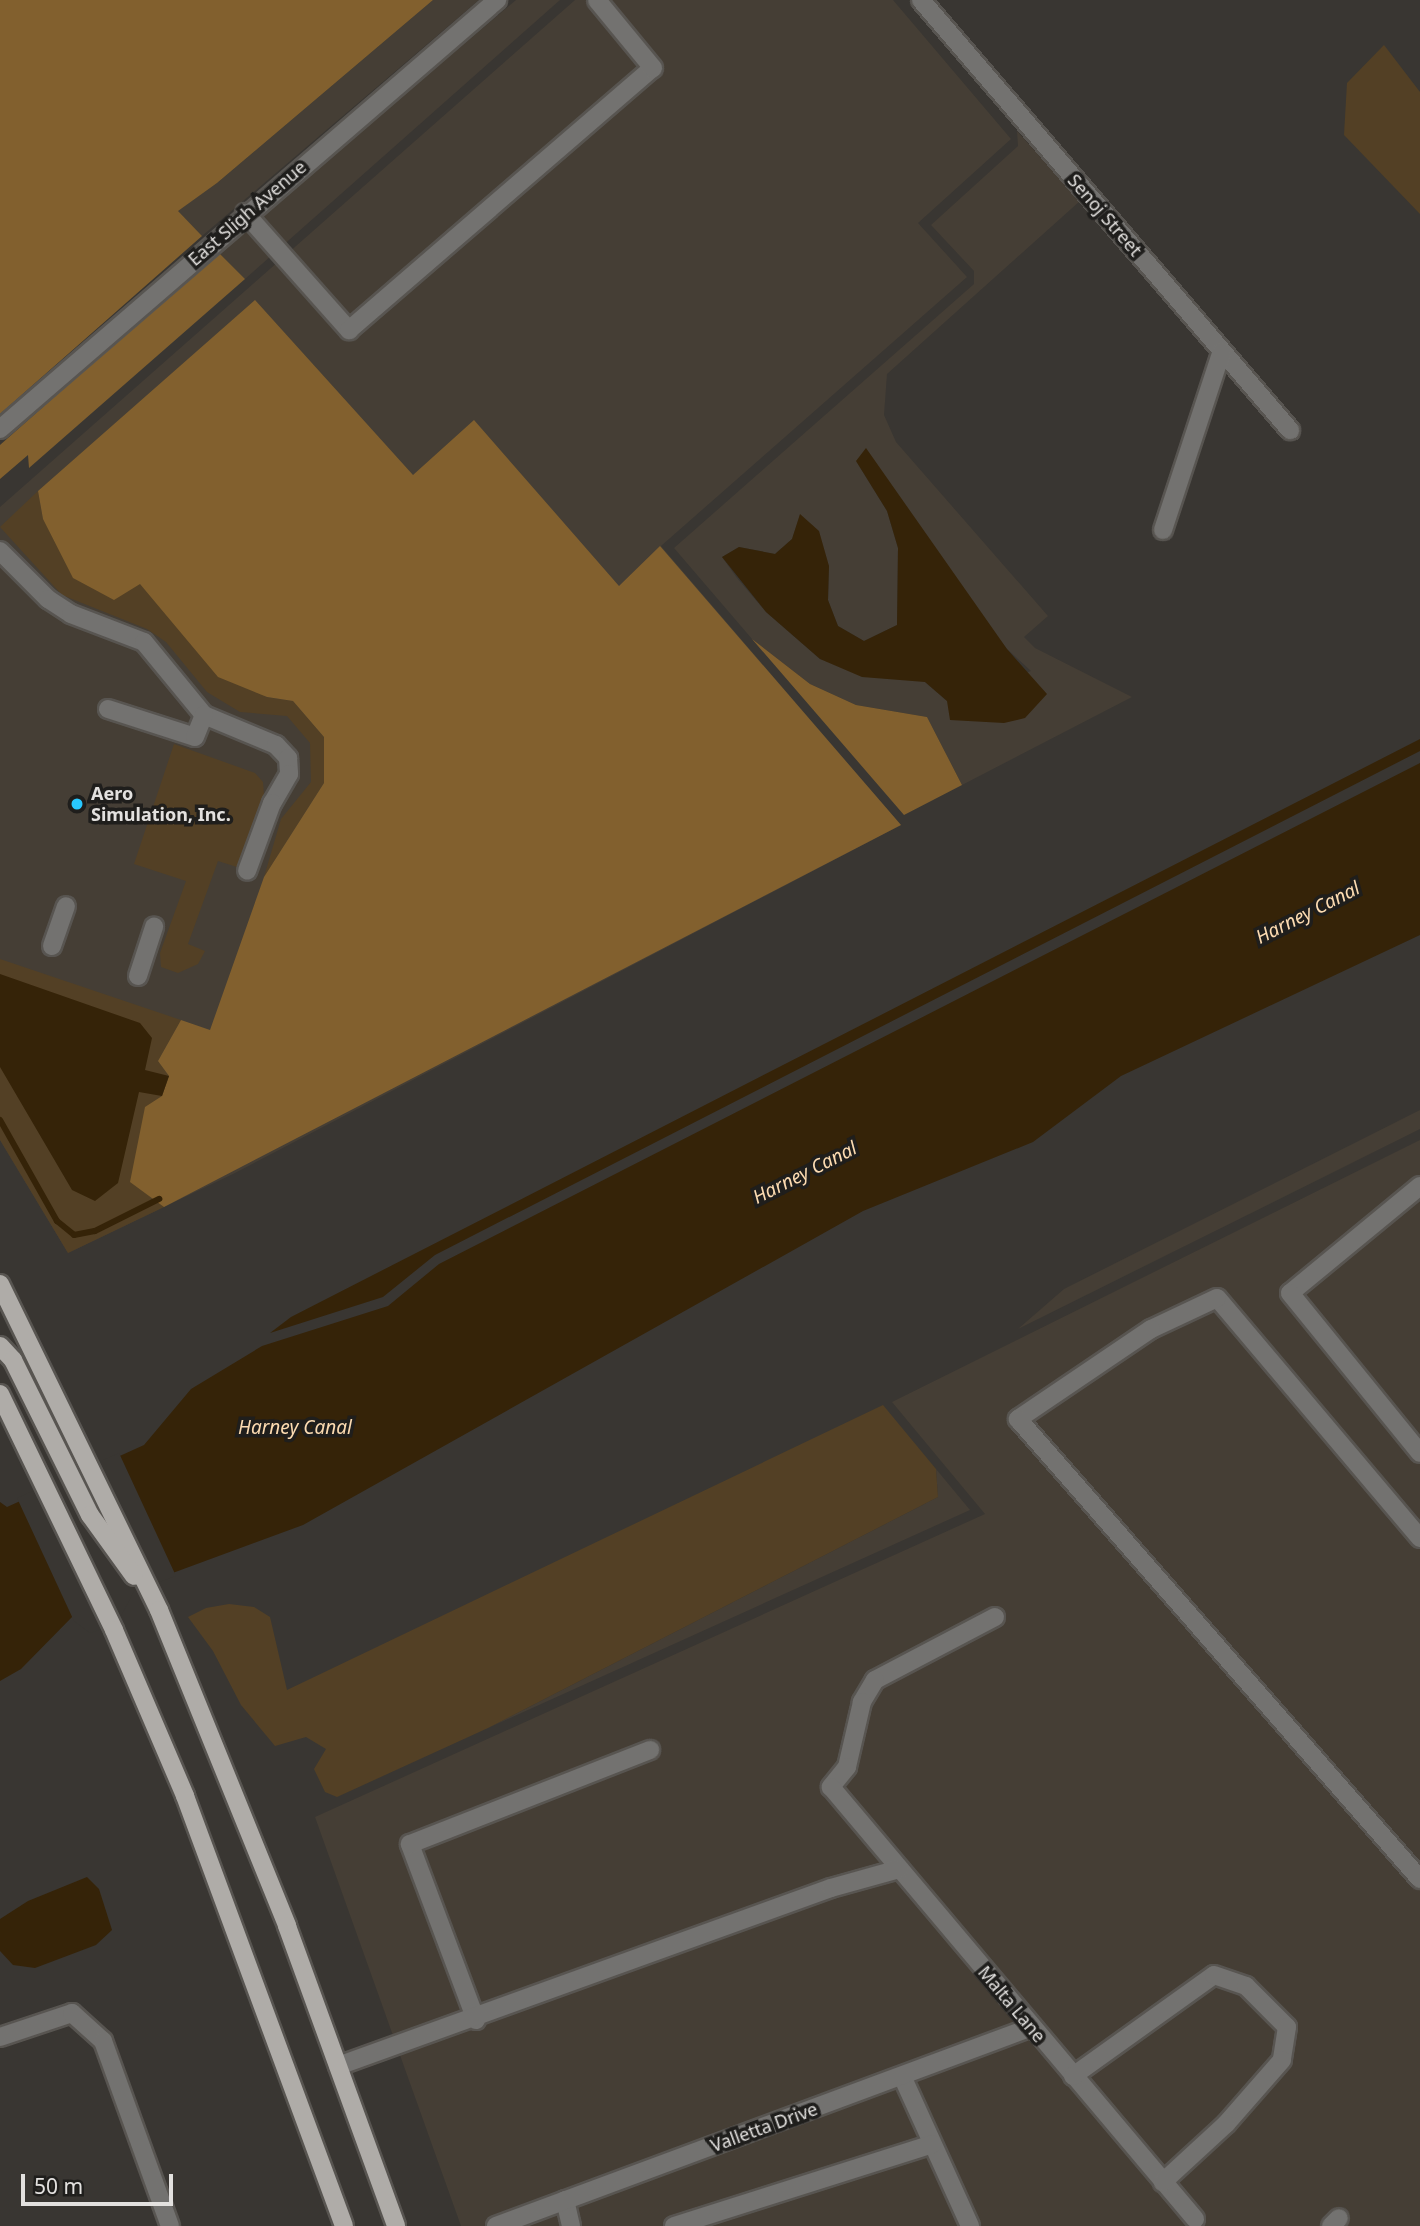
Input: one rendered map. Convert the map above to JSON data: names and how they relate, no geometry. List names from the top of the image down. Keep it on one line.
{"streets":{"street":["East Sligh Avenue","Senoj Street","Malta Lane","Valletta Drive"]},"crossings":[["Malta Lane","Valletta Drive"]],"water":["Harney Canal"],"places":["Aero Simulation, Inc."],"scale_bar":"50 m"}
